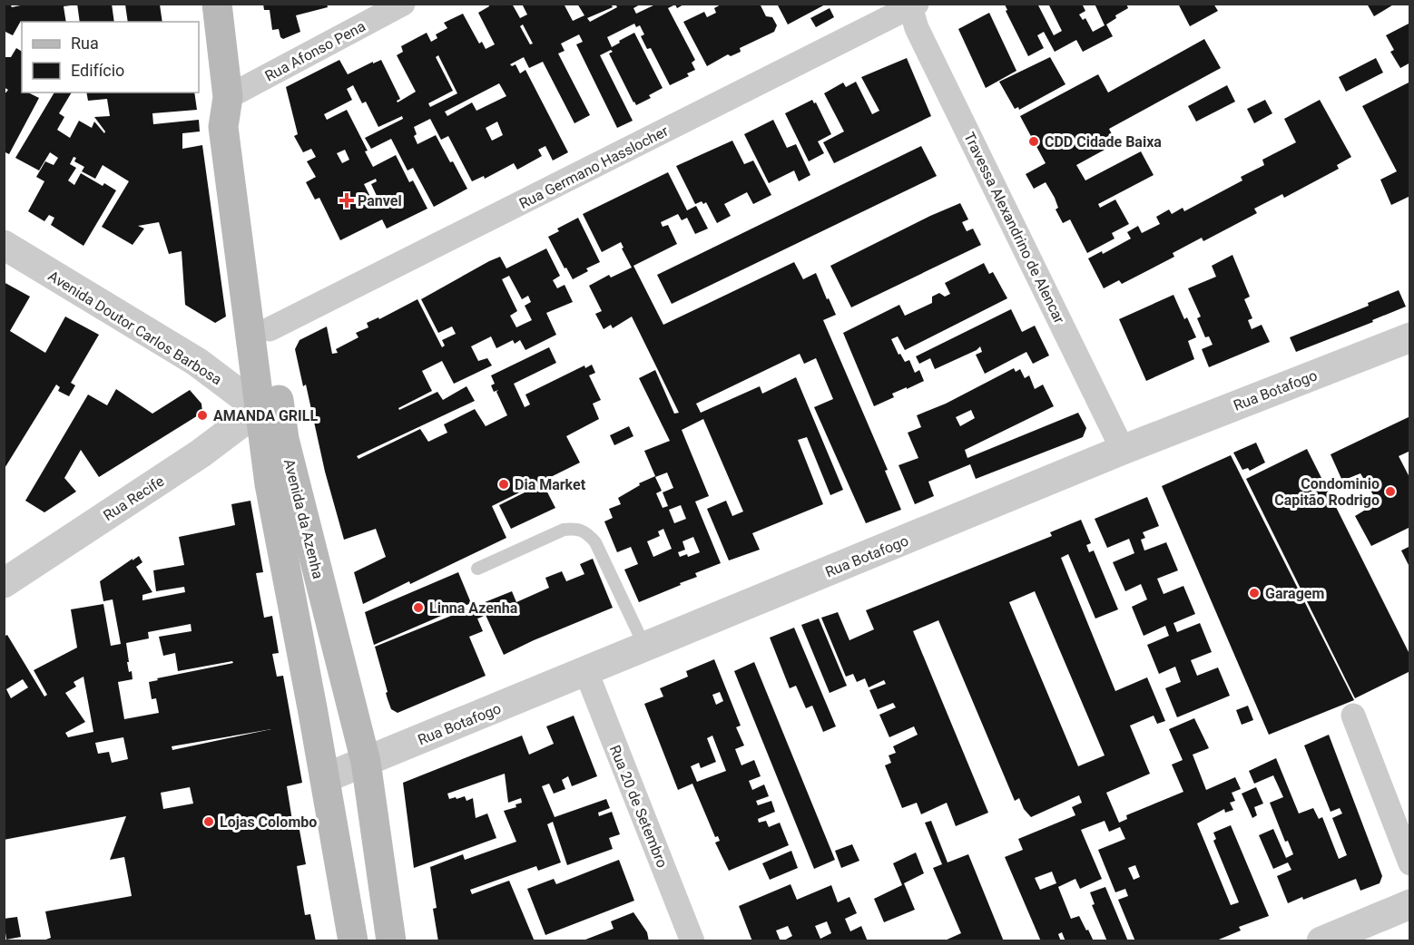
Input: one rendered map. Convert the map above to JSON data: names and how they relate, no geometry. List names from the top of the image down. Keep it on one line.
{"streets":{"main road":["Avenida da Azenha"],"street":["Rua Afonso Pena","Rua Germano Hasslocher","Travessa Alexandrino de Alencar","Avenida Doutor Carlos Barbosa","Rua Botafogo","Rua Recife","Rua 20 de Setembro"]},"crossings":[["Rua Afonso Pena","Avenida da Azenha"],["Rua Germano Hasslocher","Travessa Alexandrino de Alencar"],["Rua Germano Hasslocher","Avenida da Azenha"],["Travessa Alexandrino de Alencar","Rua Botafogo"],["Avenida Doutor Carlos Barbosa","Rua Recife"],["Avenida Doutor Carlos Barbosa","Avenida da Azenha"],["Rua Botafogo","Avenida da Azenha"],["Rua Botafogo","Rua 20 de Setembro"],["Rua Recife","Avenida da Azenha"]],"places":{"other":["CDD Cidade Baixa","AMANDA GRILL","Dia Market","Condominio Capitão Rodrigo","Garagem","Linna Azenha","Lojas Colombo"],"health":["Panvel"]},"legend":["Rua","Edifício"]}
